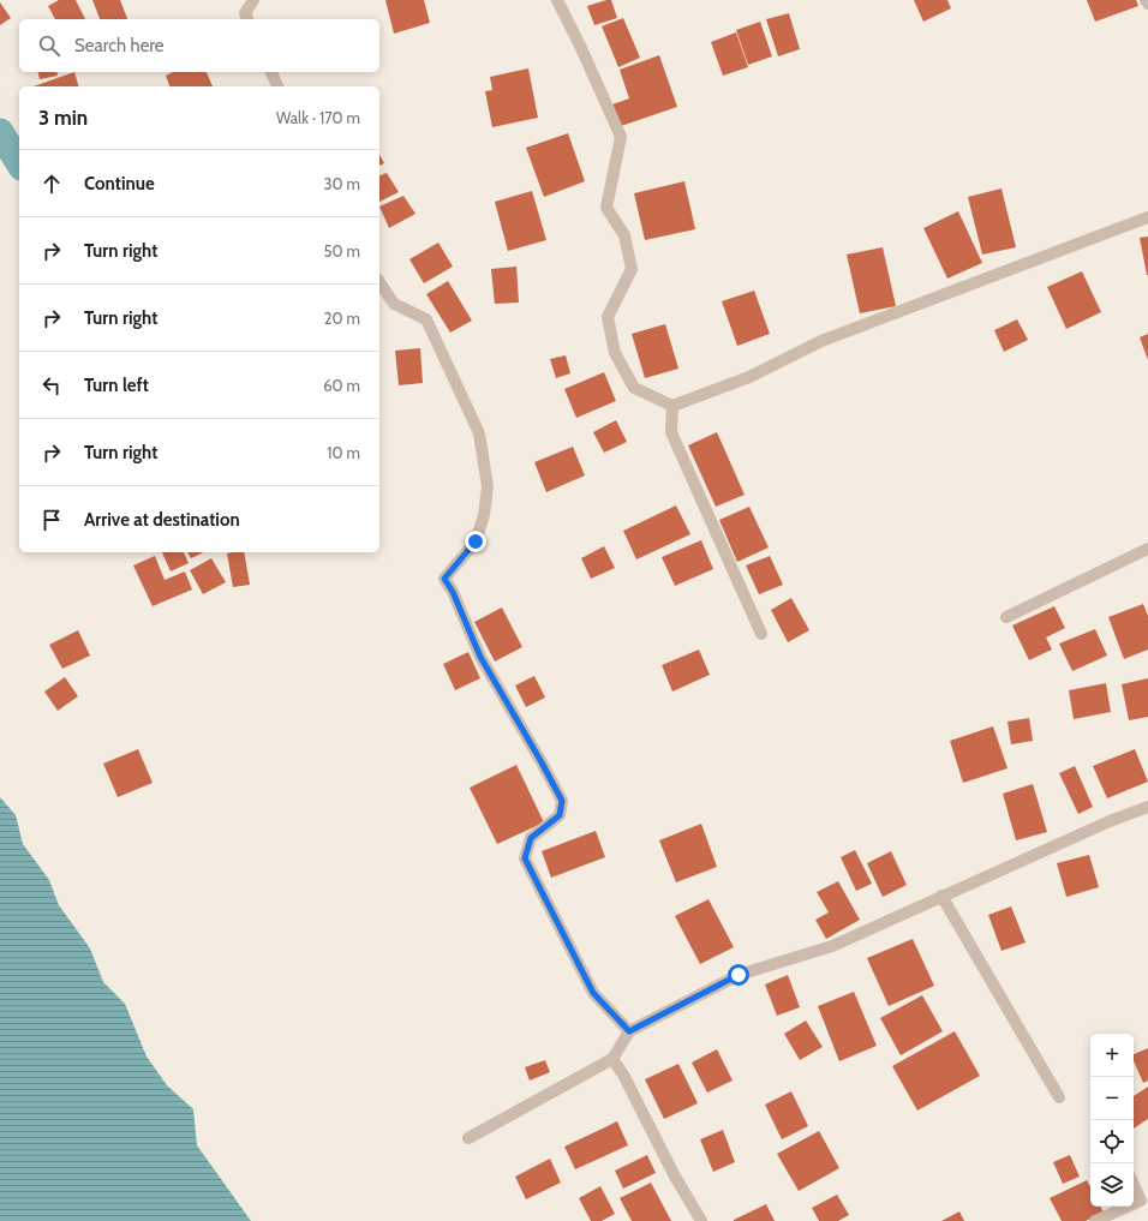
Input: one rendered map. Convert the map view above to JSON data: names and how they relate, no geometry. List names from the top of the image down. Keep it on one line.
{"page":{"search":"Search here","heading":["3 min","Walk · 170 m"],"list":[["Continue","30 m"],["Turn right","50 m"],["Turn right","20 m"],["Turn left","60 m"],["Turn right","10 m"],"Arrive at destination"],"map_buttons":["+","−"]}}
